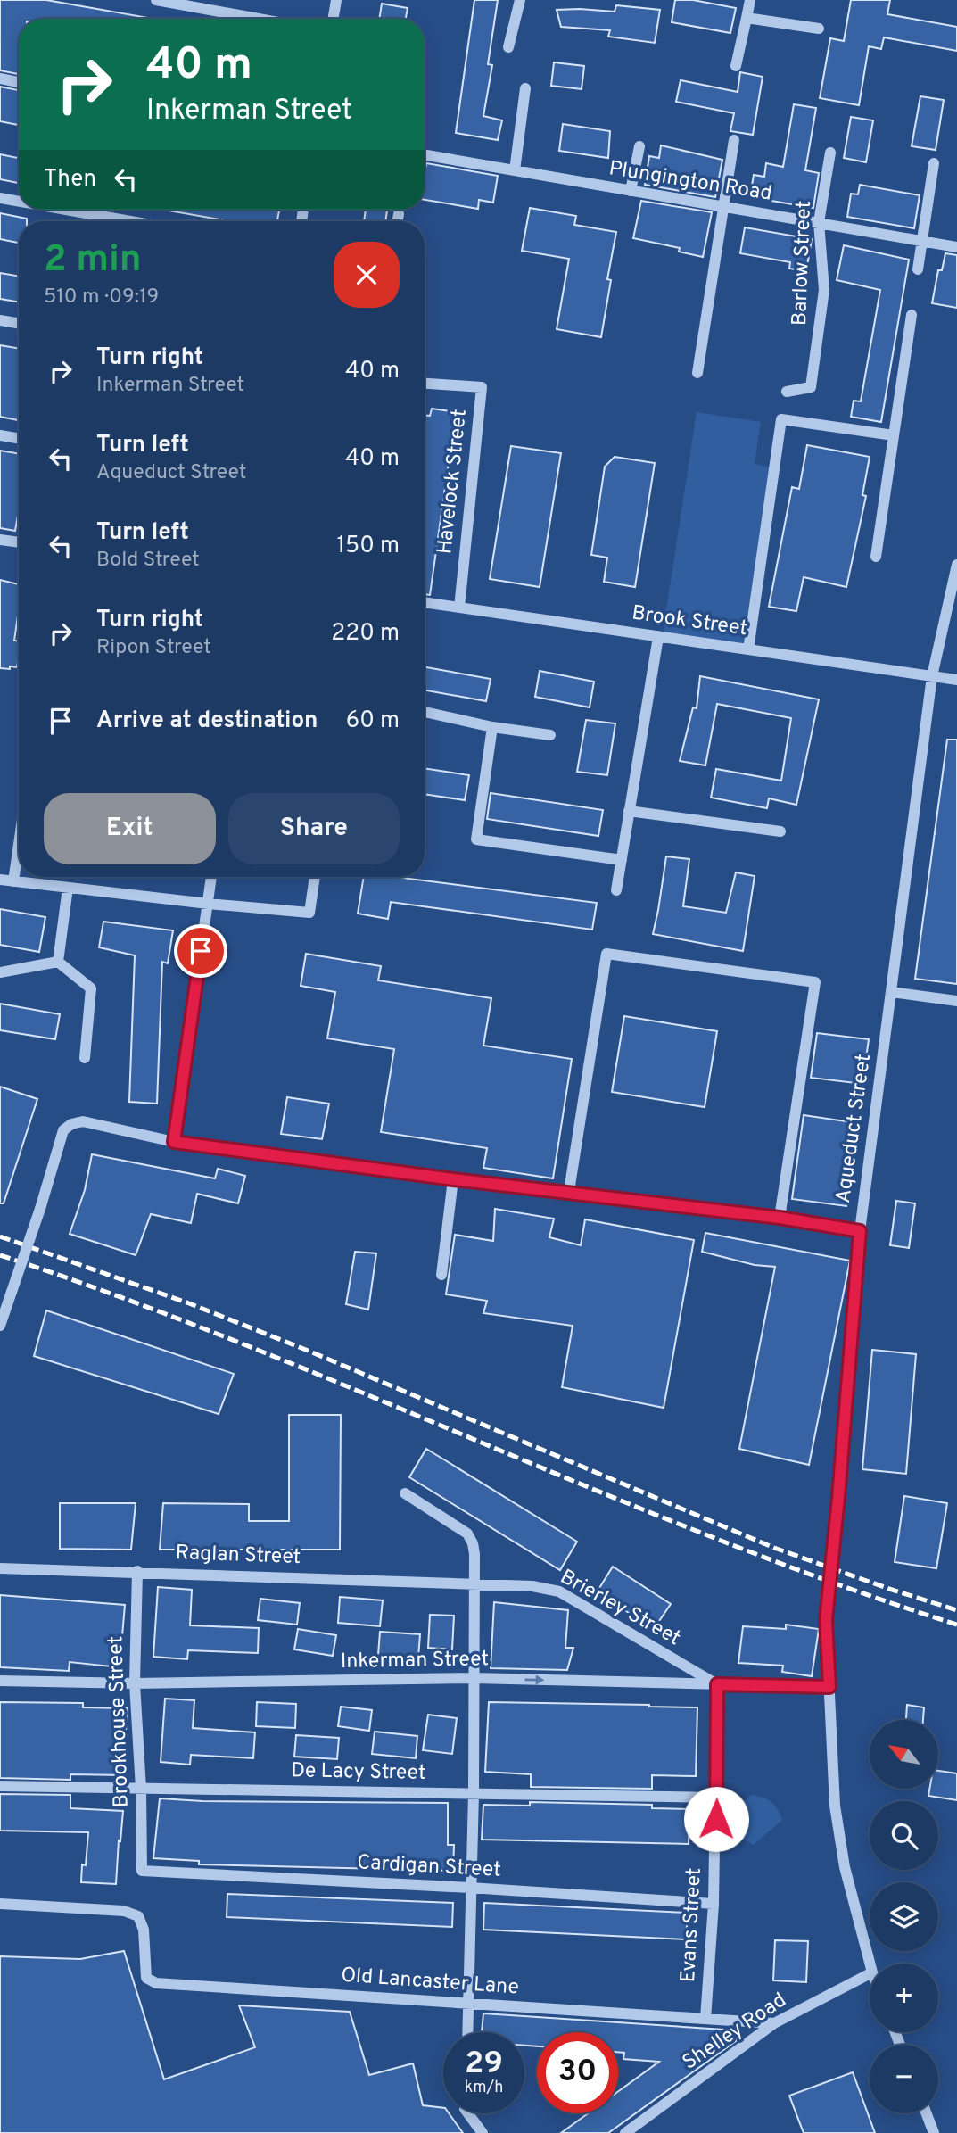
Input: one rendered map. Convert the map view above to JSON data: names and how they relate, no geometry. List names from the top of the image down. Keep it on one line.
{"streets":{"street":["Plungington Road","Barlow Street","Havelock Street","Brook Street","Aqueduct Street","Raglan Street","Brierley Street","Inkerman Street","Brookhouse Street","De Lacy Street","Cardigan Street","Evans Street","Old Lancaster Lane","Shelley Road"]},"crossings":[["Plungington Road","Barlow Street"],["Havelock Street","Brook Street"],["Brook Street","Aqueduct Street"],["Aqueduct Street","Inkerman Street"],["Raglan Street","Brierley Street"],["Raglan Street","Brookhouse Street"],["Brierley Street","Inkerman Street"],["Brierley Street","Evans Street"],["Inkerman Street","Brookhouse Street"],["Inkerman Street","Evans Street"],["Brookhouse Street","De Lacy Street"],["Brookhouse Street","Cardigan Street"],["De Lacy Street","Evans Street"],["Cardigan Street","Evans Street"],["Evans Street","Old Lancaster Lane"],["Old Lancaster Lane","Shelley Road"]],"north":"top left","page":{"turn":["40 m","Inkerman Street"],"then":"Then","heading":["2 min","510 m · 09:19"],"list":[{"name":"Turn right","note":"Inkerman Street","value":"40 m"},{"name":"Turn left","note":"Aqueduct Street","value":"40 m"},{"name":"Turn left","note":"Bold Street","value":"150 m"},{"name":"Turn right","note":"Ripon Street","value":"220 m"},{"name":"Arrive at destination","value":"60 m"}],"buttons":["Exit","Share"],"map_buttons":["+","−"],"speed":"29 km/h","limit":"30"}}
